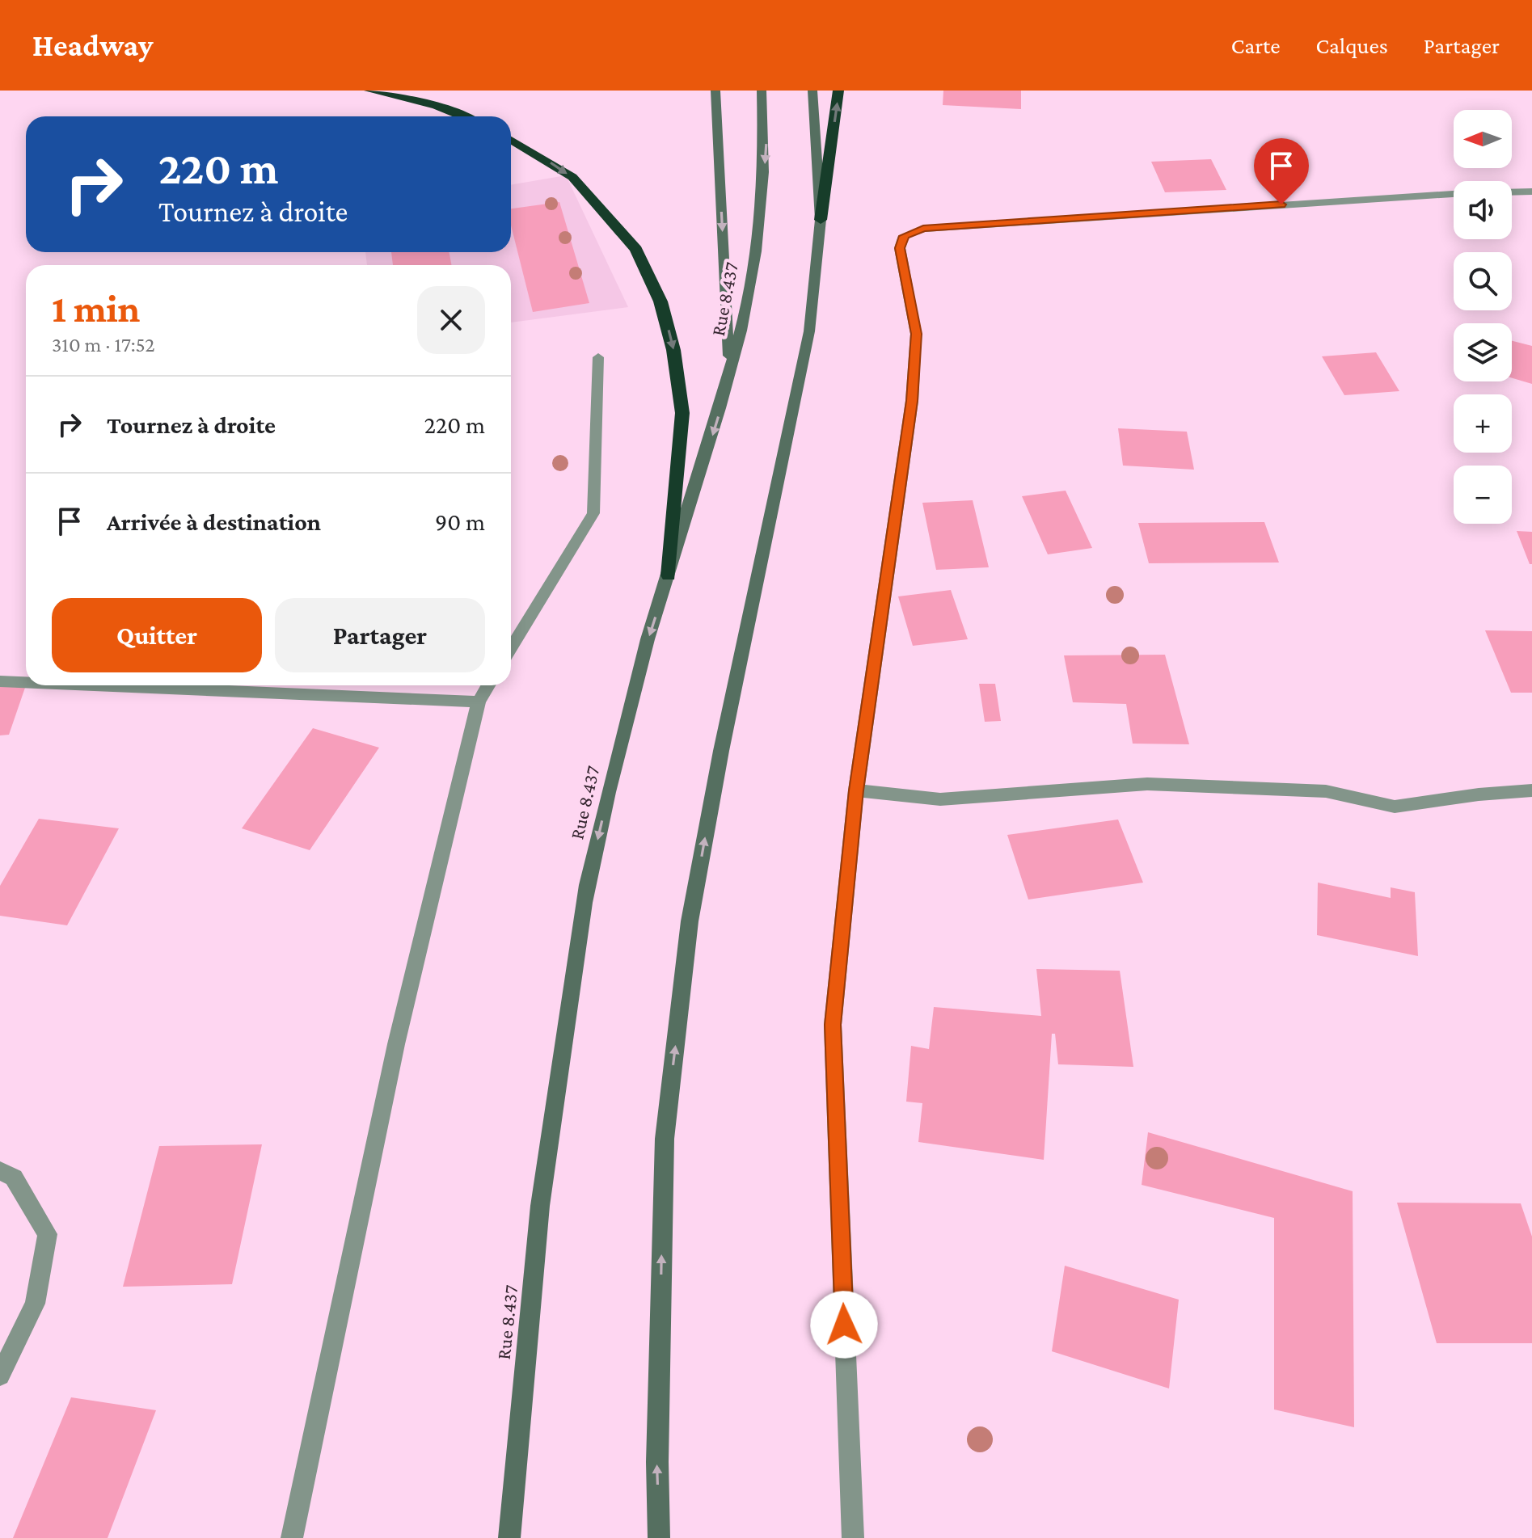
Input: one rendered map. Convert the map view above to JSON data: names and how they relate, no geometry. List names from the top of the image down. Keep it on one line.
{"streets":{"main road":["Rue 8.437"]},"north":"left","page":{"header":"Headway","nav":["Carte","Calques","Partager"],"map_buttons":["+","−"],"turn":["220 m","Tournez à droite"],"heading":["1 min","310 m · 17:52"],"list":[{"name":"Tournez à droite","value":"220 m"},{"name":"Arrivée à destination","value":"90 m"}],"buttons":["Quitter","Partager"]}}
